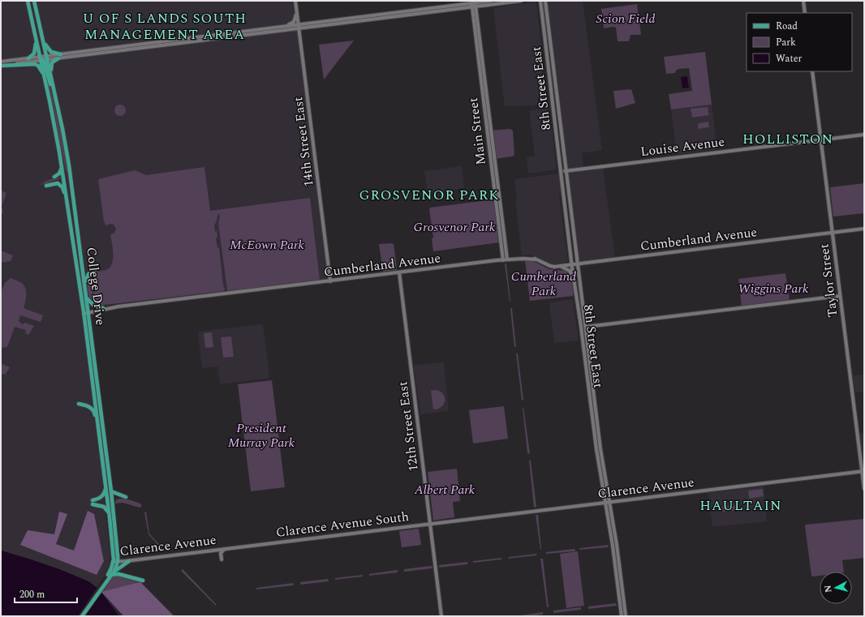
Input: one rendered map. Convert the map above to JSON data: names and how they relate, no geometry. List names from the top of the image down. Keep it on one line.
{"streets":{"main road":["8th Street East","Main Street","14th Street East","Louise Avenue","Cumberland Avenue","Taylor Street","College Drive","12th Street East","Clarence Avenue","Clarence Avenue South"]},"crossings":[["8th Street East","Louise Avenue"],["8th Street East","Cumberland Avenue"],["8th Street East","Clarence Avenue"],["Main Street","Cumberland Avenue"],["14th Street East","Cumberland Avenue"],["Louise Avenue","Taylor Street"],["Cumberland Avenue","Taylor Street"],["Cumberland Avenue","12th Street East"],["Taylor Street","Clarence Avenue"],["College Drive","Clarence Avenue"],["12th Street East","Clarence Avenue"],["12th Street East","Clarence Avenue South"],["Clarence Avenue","Clarence Avenue South"]],"districts":["U OF S LANDS SOUTH MANAGEMENT AREA","HOLLISTON","GROSVENOR PARK","HAULTAIN"],"parks":["Scion Field","Grosvenor Park","McEown Park","Cumberland Park","Wiggins Park","President Murray Park","Albert Park"],"legend":["Road","Park","Water"],"scale_bar":"200 m","north":"left"}
